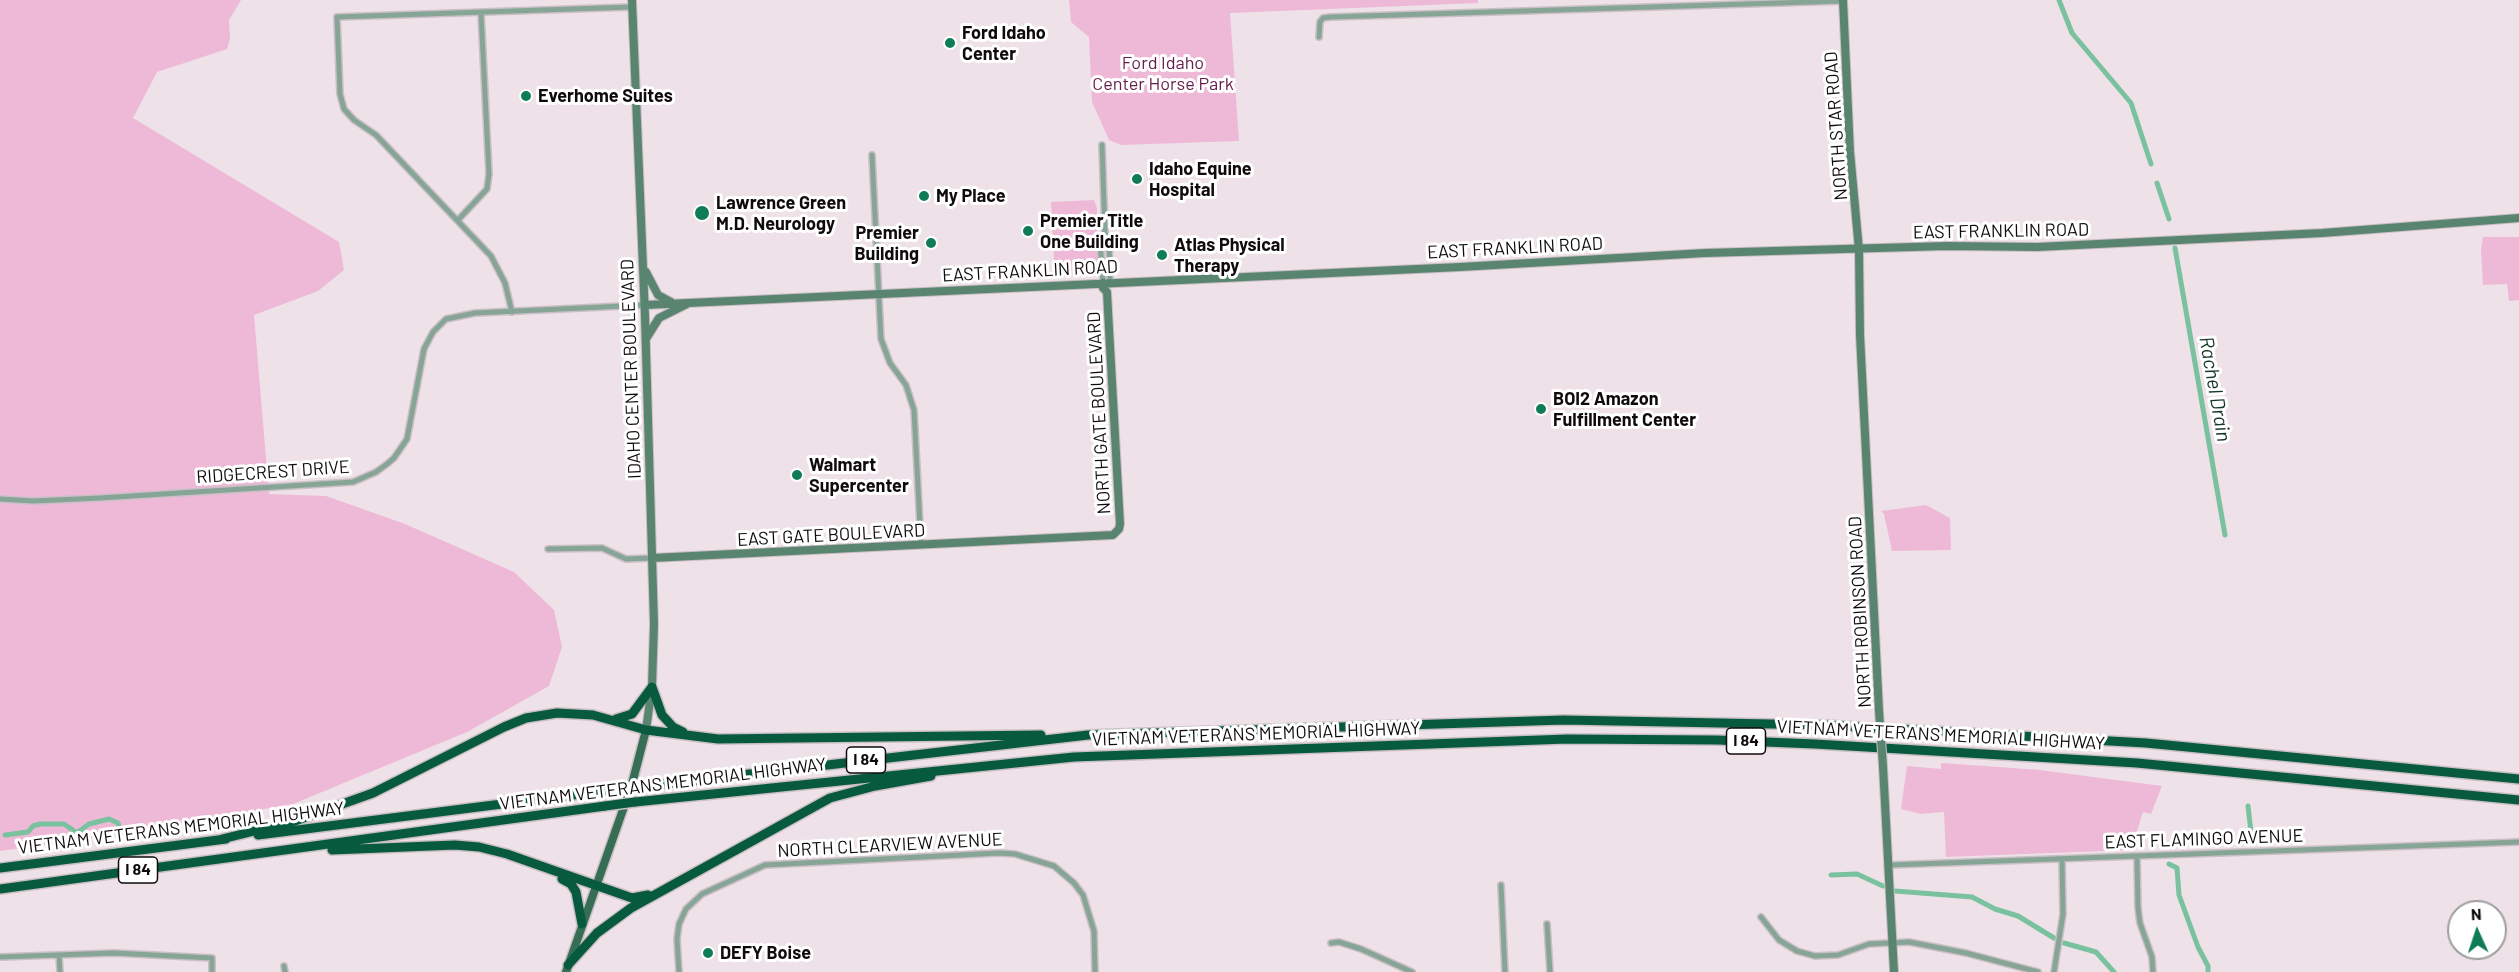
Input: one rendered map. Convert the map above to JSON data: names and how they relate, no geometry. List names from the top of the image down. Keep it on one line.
{"streets":{"highway":["VIETNAM VETERANS MEMORIAL HIGHWAY","I 84"],"main road":["NORTH STAR ROAD","EAST FRANKLIN ROAD","IDAHO CENTER BOULEVARD","NORTH GATE BOULEVARD","EAST GATE BOULEVARD","NORTH ROBINSON ROAD"],"street":["RIDGECREST DRIVE","EAST FLAMINGO AVENUE","NORTH CLEARVIEW AVENUE"]},"crossings":[["NORTH STAR ROAD","EAST FRANKLIN ROAD"],["NORTH STAR ROAD","NORTH ROBINSON ROAD"],["EAST FRANKLIN ROAD","IDAHO CENTER BOULEVARD"],["EAST FRANKLIN ROAD","NORTH GATE BOULEVARD"],["EAST FRANKLIN ROAD","RIDGECREST DRIVE"],["EAST FRANKLIN ROAD","NORTH ROBINSON ROAD"],["IDAHO CENTER BOULEVARD","EAST GATE BOULEVARD"],["NORTH GATE BOULEVARD","EAST GATE BOULEVARD"],["NORTH ROBINSON ROAD","EAST FLAMINGO AVENUE"]],"water":["Rachel Drain"],"parks":["Ford Idaho Center Horse Park"],"places":["Ford Idaho Center","Everhome Suites","Idaho Equine Hospital","My Place","Lawrence Green M.D. Neurology","Premier Title One Building","Premier Building","Atlas Physical Therapy","BOI2 Amazon Fulfillment Center","Walmart Supercenter","DEFY Boise"],"north":"top"}
